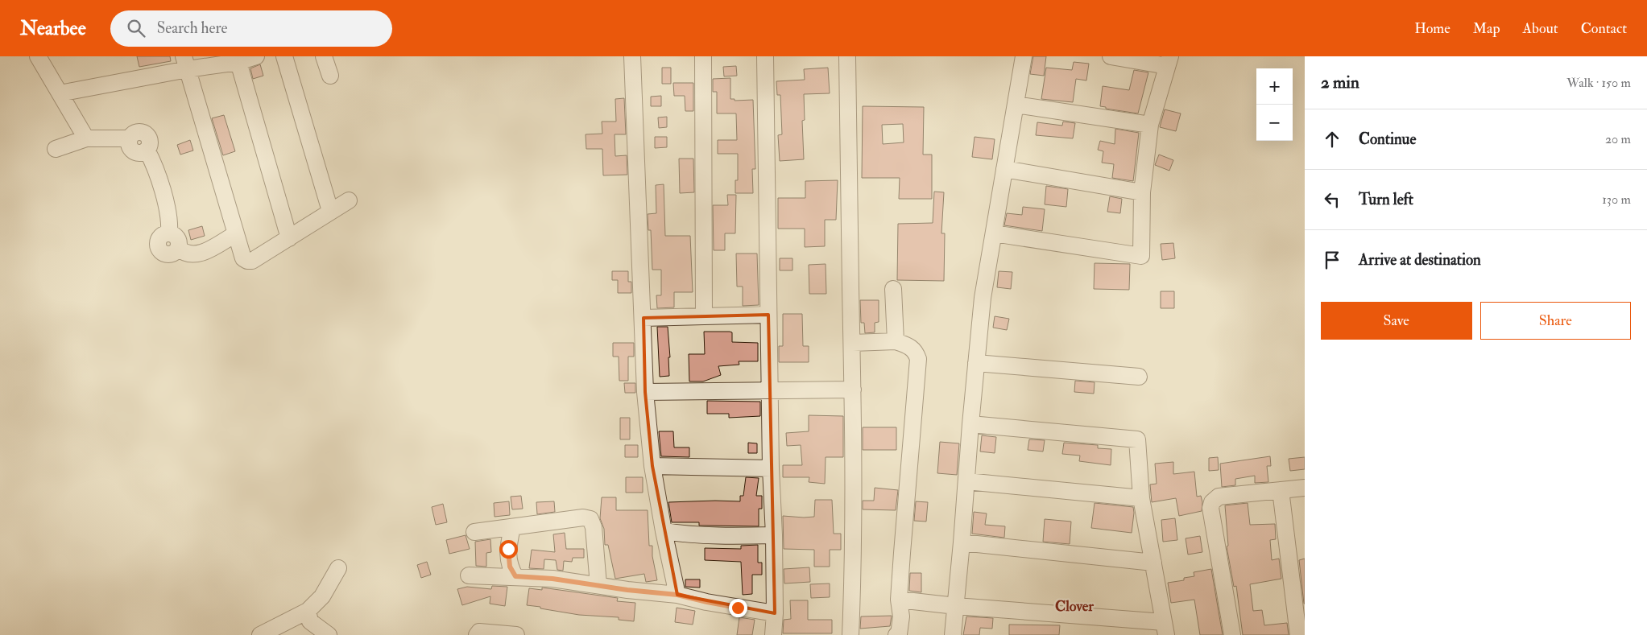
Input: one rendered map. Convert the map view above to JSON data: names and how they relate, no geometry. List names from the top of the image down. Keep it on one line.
{"districts":["Clover"],"page":{"header":"Nearbee","search":"Search here","nav":["Home","Map","About","Contact"],"heading":["2 min","Walk · 150 m"],"map_buttons":["+","−"],"list":[["Continue","20 m"],["Turn left","130 m"],"Arrive at destination"],"buttons":["Save","Share"]}}
